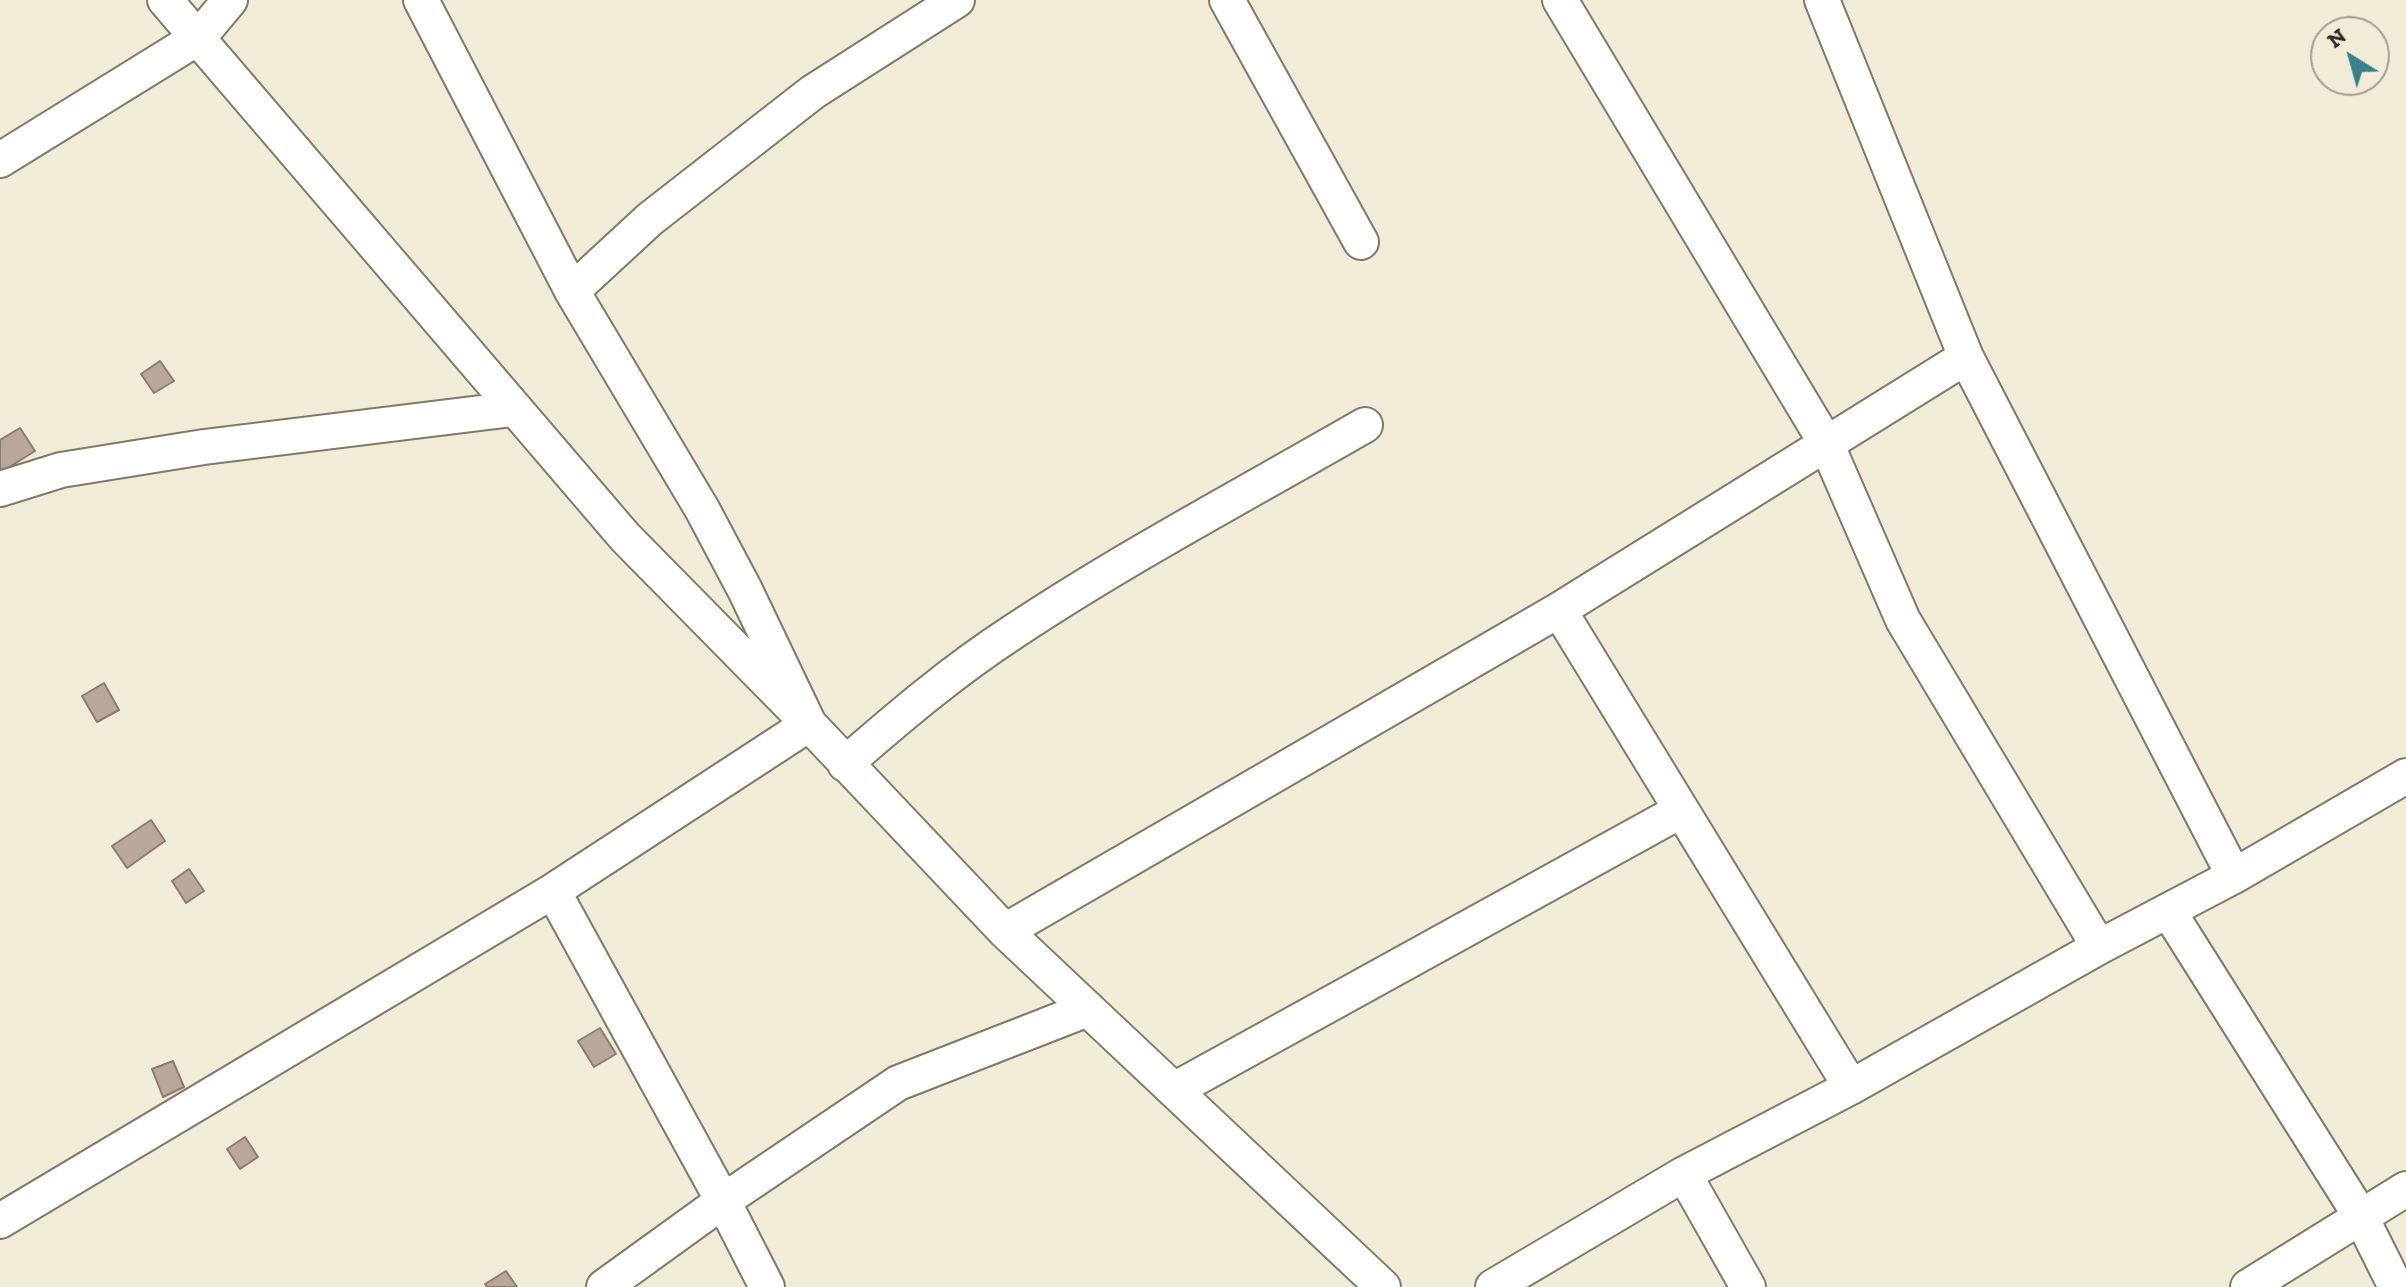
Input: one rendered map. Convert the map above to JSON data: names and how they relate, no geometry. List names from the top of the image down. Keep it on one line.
{"north":"top left"}
